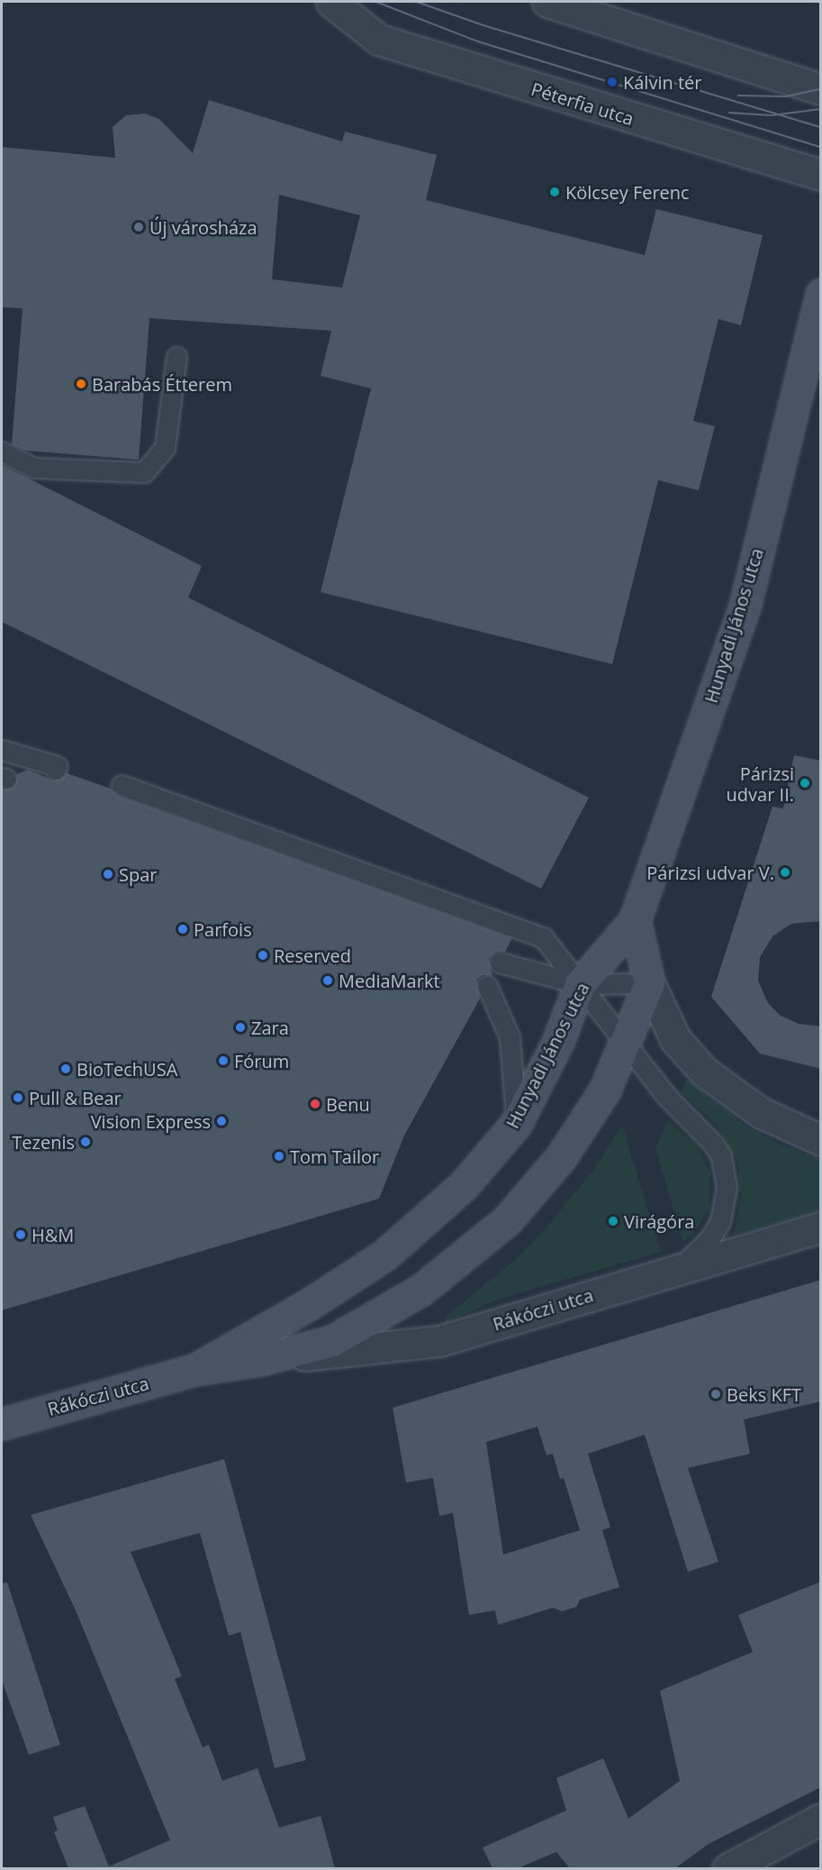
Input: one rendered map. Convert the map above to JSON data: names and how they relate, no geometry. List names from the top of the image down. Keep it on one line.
{"streets":{"street":["Péterfia utca","Hunyadi János utca","Rákóczi utca"]},"crossings":[["Hunyadi János utca","Rákóczi utca"]],"places":["Kálvin tér","Kölcsey Ferenc","Új városháza","Barabás Étterem","Párizsi udvar II.","Párizsi udvar V.","Spar","Parfois","Reserved","MediaMarkt","Zara","Fórum","BioTechUSA","Pull & Bear","Benu","Vision Express","Tezenis","Tom Tailor","Virágóra","H&M","Beks KFT"]}
